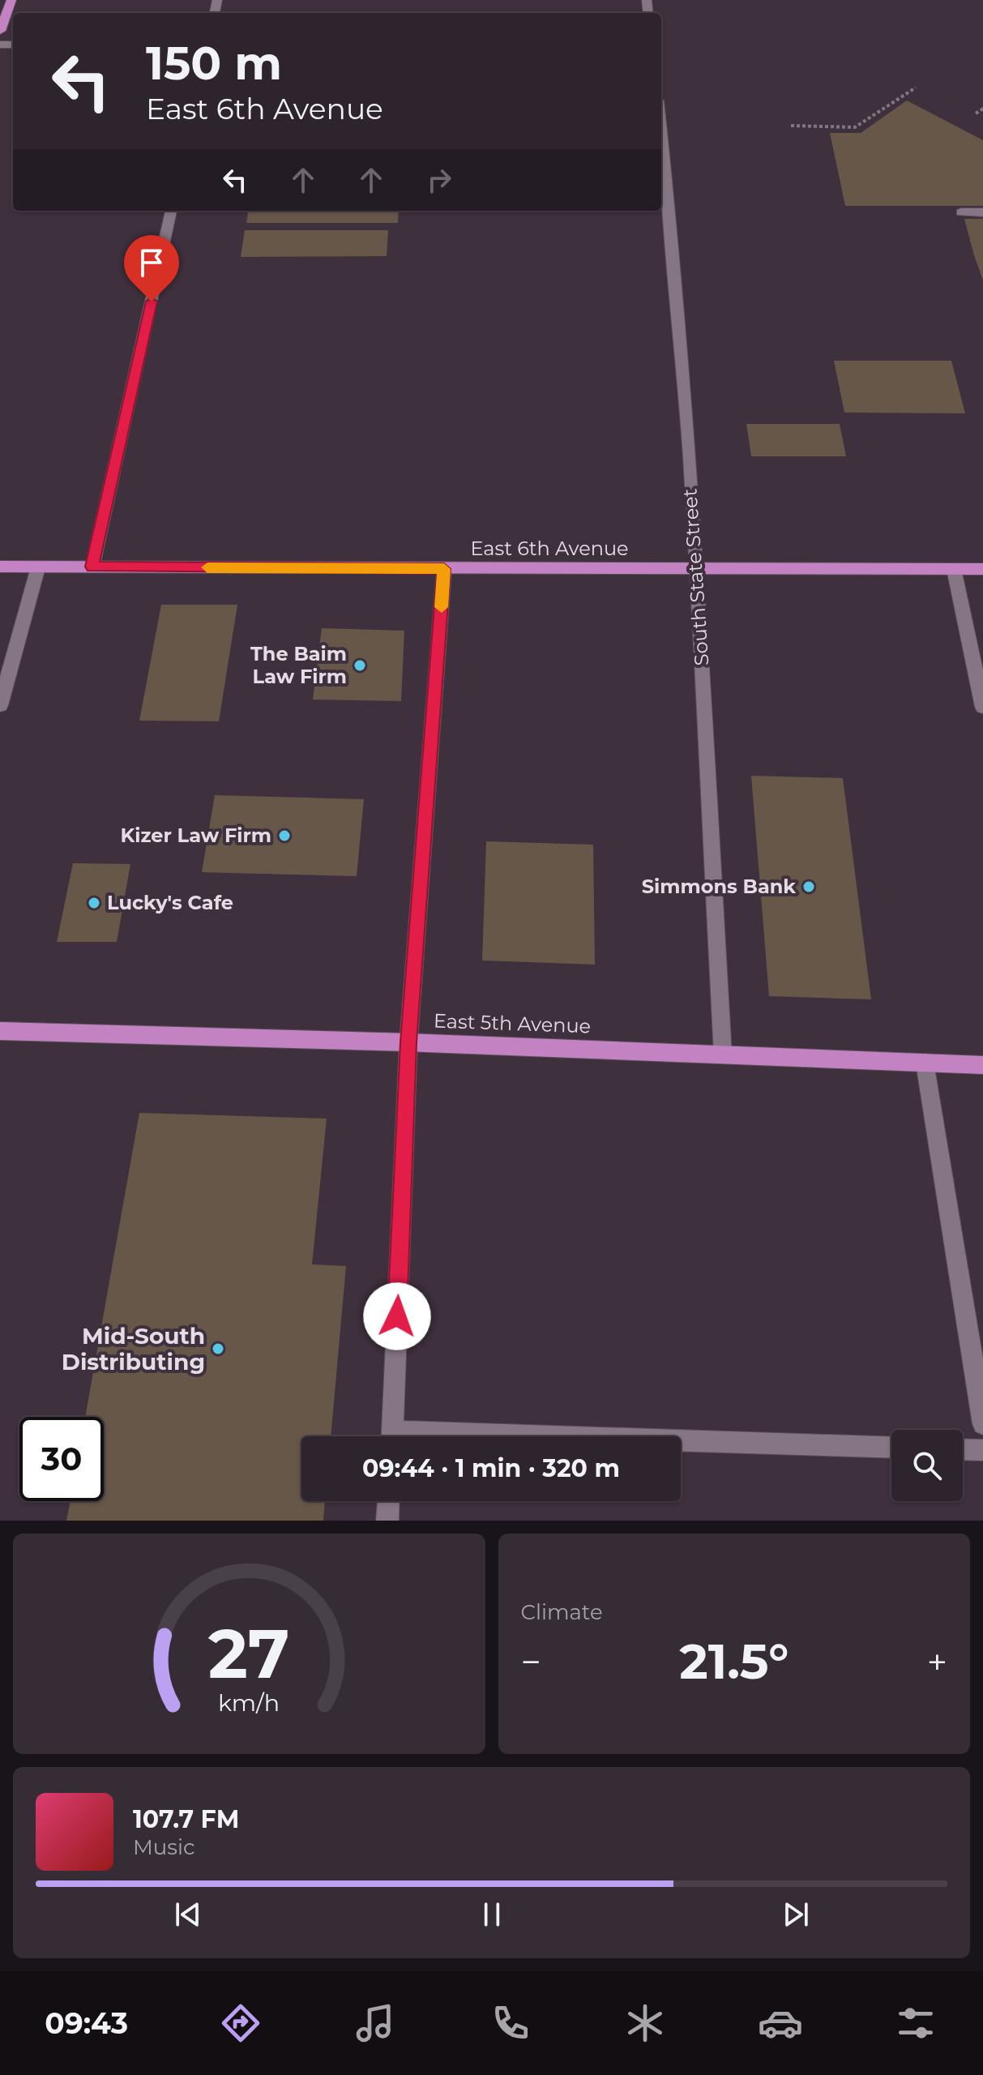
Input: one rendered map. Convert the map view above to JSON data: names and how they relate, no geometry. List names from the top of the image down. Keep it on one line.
{"streets":{"main road":["East 6th Avenue","East 5th Avenue"],"street":["South State Street"]},"crossings":[["East 6th Avenue","South State Street"],["South State Street","East 5th Avenue"]],"places":["The Baim Law Firm","Kizer Law Firm","Simmons Bank","Lucky's Cafe","Mid-South Distributing"],"page":{"turn":["150 m","East 6th Avenue"],"limit":"30","trip":"09:44 · 1 min · 320 m","tile":"Climate","heat":["−","21.5°","+"],"song":["107.7 FM","Music"],"tabs":"09:43","gauge":["27","km/h"]}}
